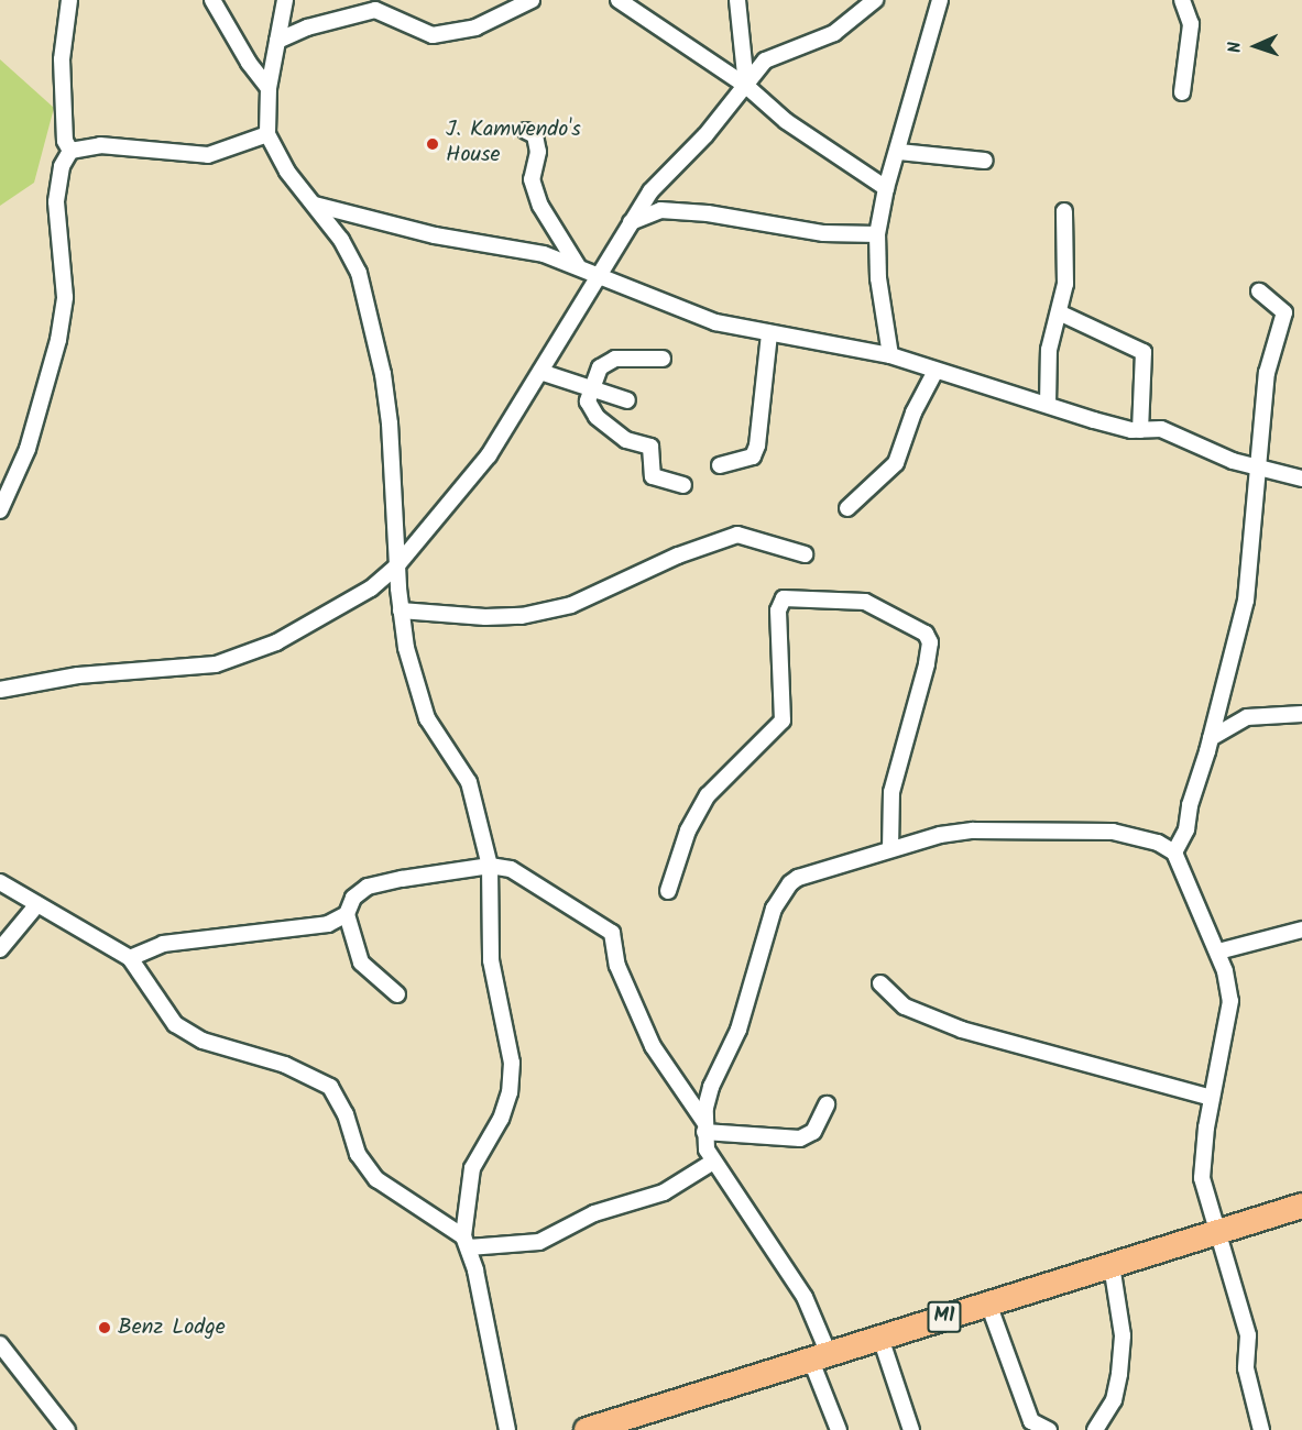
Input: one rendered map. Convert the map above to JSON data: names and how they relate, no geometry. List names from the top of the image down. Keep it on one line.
{"streets":{"highway":["M1"]},"places":["J. Kamwendo's House","Benz Lodge"],"north":"left"}
